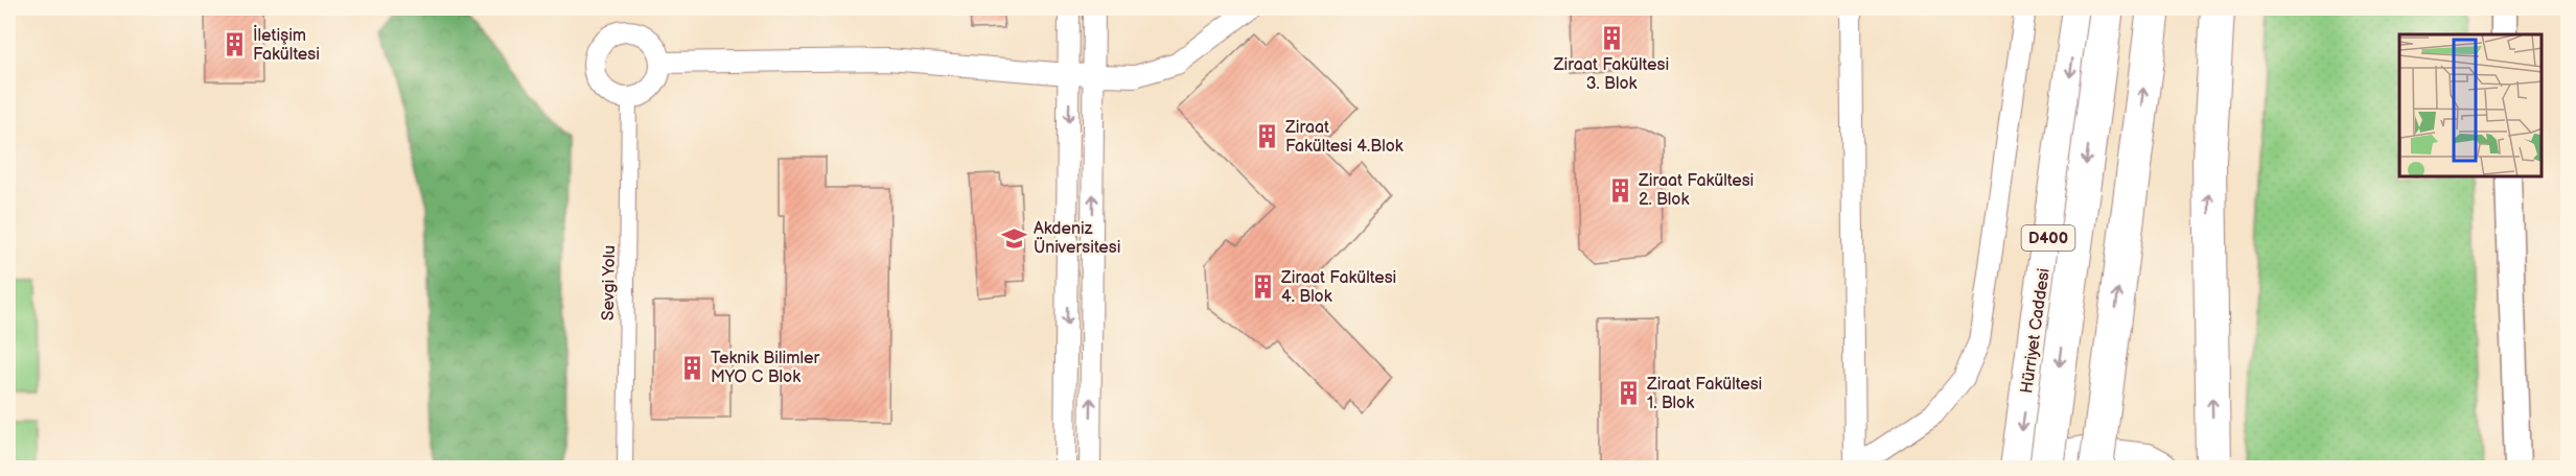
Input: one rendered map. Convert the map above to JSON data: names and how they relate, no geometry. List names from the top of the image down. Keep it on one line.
{"streets":{"highway":["D400","Hürriyet Caddesi"],"street":["Sevgi Yolu"]},"places":{"building":["Ziraat Fakültesi 3. Blok","İletişim Fakültesi","Ziraat Fakültesi 4.Blok","Ziraat Fakültesi 2. Blok","Ziraat Fakültesi 4. Blok","Teknik Bilimler MYO C Blok","Ziraat Fakültesi 1. Blok"],"school or university":["Akdeniz Üniversitesi"]}}
